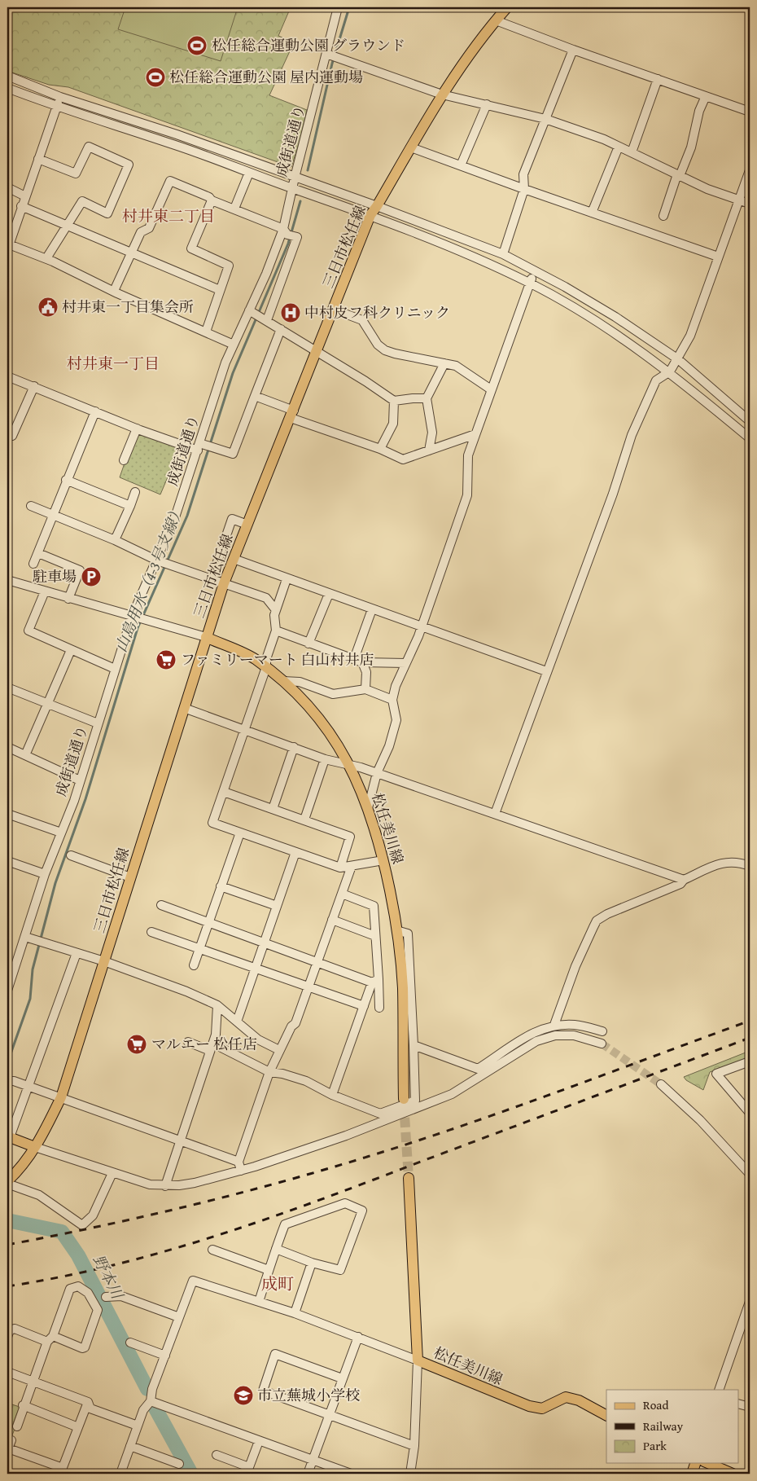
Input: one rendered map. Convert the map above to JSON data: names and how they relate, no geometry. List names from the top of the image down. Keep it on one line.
{"streets":{"main road":["三日市松任線","松任美川線"],"street":["成街道通り"]},"crossings":[["三日市松任線","松任美川線"]],"districts":["村井東二丁目","村井東一丁目","成町"],"water":["山島用水（4-3号支線）","野本川"],"places":{"sports":["松任総合運動公園 グラウンド","松任総合運動公園 屋内運動場"],"public building":["村井東一丁目集会所"],"hospital":["中村皮フ科クリニック"],"parking":["駐車場"],"supermarket":["ファミリーマート 白山村井店","マルエー 松任店"],"school or university":["市立蕪城小学校"]},"legend":["Road","Railway","Park"]}
